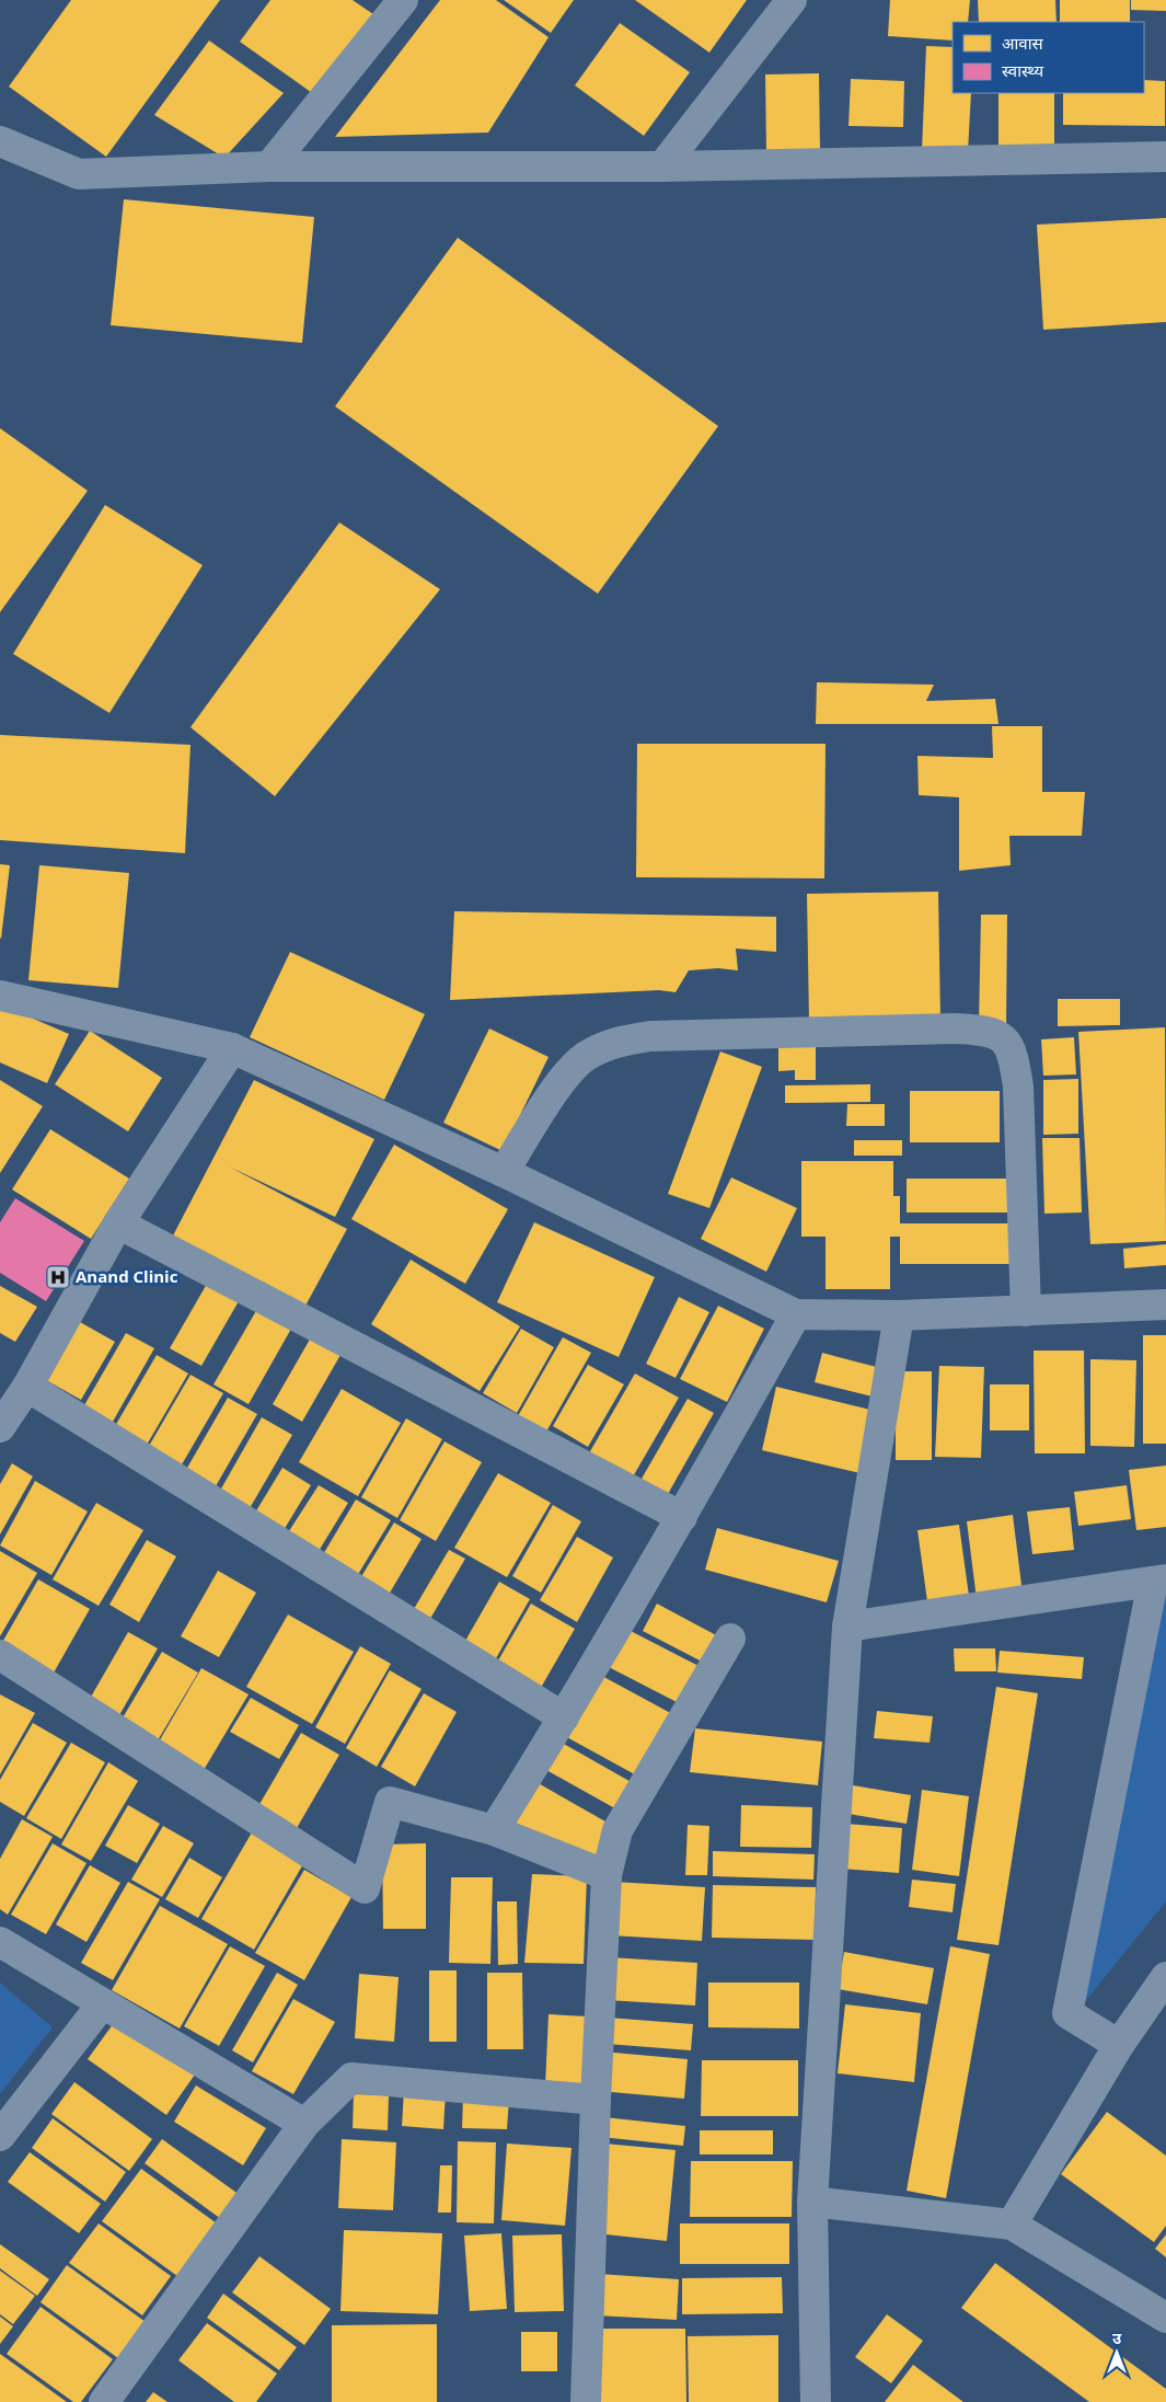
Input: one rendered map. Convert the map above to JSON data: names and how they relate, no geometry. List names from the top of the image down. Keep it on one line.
{"places":{"hospital":["Anand Clinic"]},"legend":["आवास","स्वास्थ्य"],"north":"top"}
